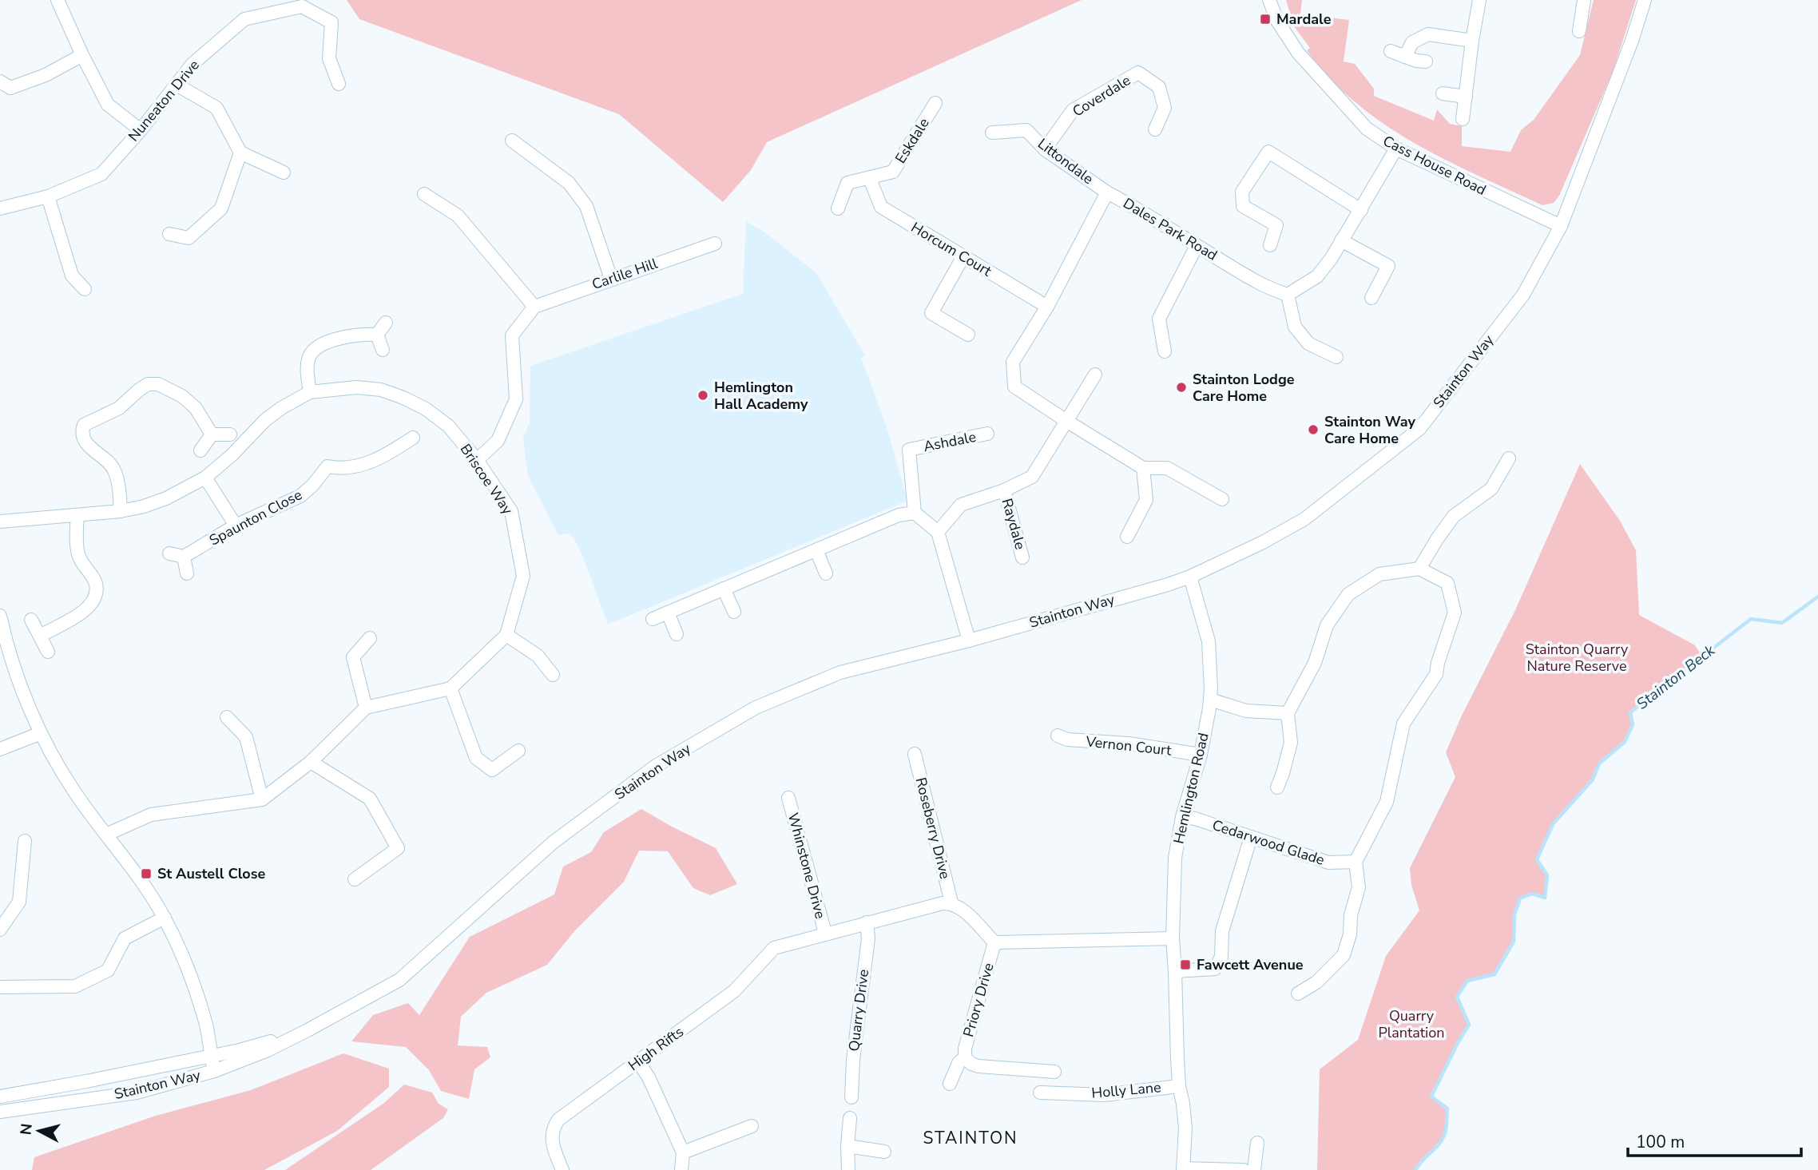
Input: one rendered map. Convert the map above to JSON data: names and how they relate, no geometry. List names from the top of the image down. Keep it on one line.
{"streets":{"street":["Coverdale","Nuneaton Drive","Eskdale","Littondale","Cass House Road","Dales Park Road","Horcum Court","Carlile Hill","Stainton Way","Ashdale","Briscoe Way","Spaunton Close","Raydale","Vernon Court","Hemlington Road","Roseberry Drive","Cedarwood Glade","Whinstone Drive","Priory Drive","Quarry Drive","High Rifts","Holly Lane"]},"crossings":[["Coverdale","Littondale"],["Eskdale","Horcum Court"],["Littondale","Dales Park Road"],["Cass House Road","Stainton Way"],["Dales Park Road","Horcum Court"],["Stainton Way","Hemlington Road"],["Vernon Court","Hemlington Road"],["Hemlington Road","Cedarwood Glade"],["Hemlington Road","Holly Lane"],["Whinstone Drive","High Rifts"]],"districts":["STAINTON"],"water":["Stainton Beck"],"parks":["Stainton Quarry Nature Reserve","Quarry Plantation"],"places":{"transit":["Mardale","St Austell Close","Fawcett Avenue"],"other":["Stainton Lodge Care Home","Hemlington Hall Academy","Stainton Way Care Home"]},"scale_bar":"100 m","north":"left"}
